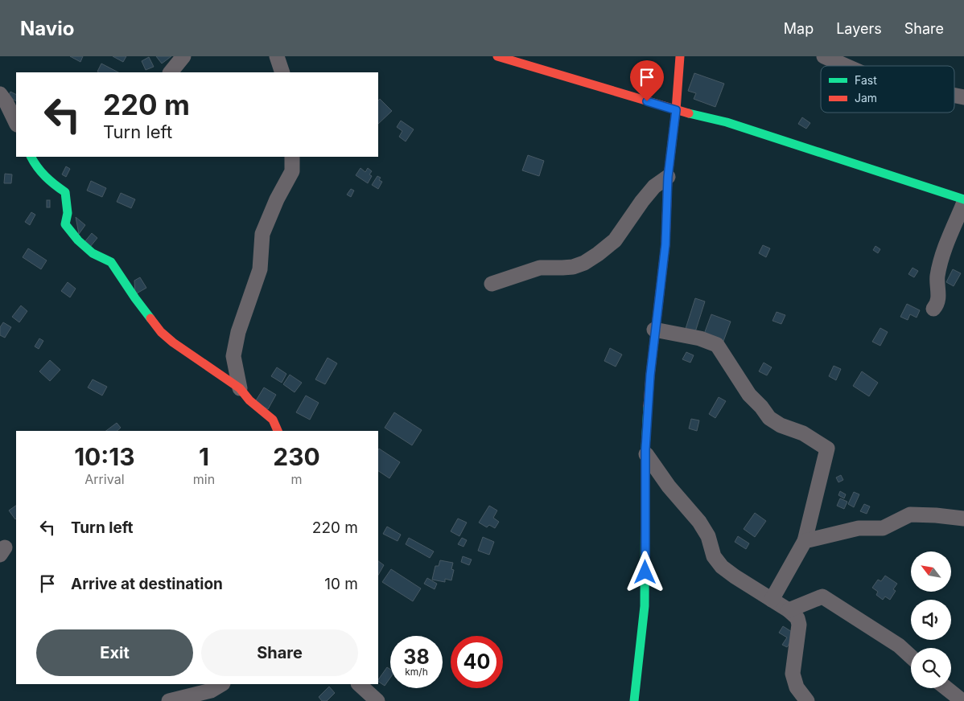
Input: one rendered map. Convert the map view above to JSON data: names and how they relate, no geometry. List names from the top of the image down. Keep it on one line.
{"legend":["Fast","Jam"],"north":"top left","page":{"header":"Navio","nav":["Map","Layers","Share"],"turn":["220 m","Turn left"],"eta":["10:13","Arrival","1","min","230","m"],"list":[{"name":"Turn left","value":"220 m"},{"name":"Arrive at destination","value":"10 m"}],"buttons":["Exit","Share"],"speed":"38 km/h","limit":"40"}}
